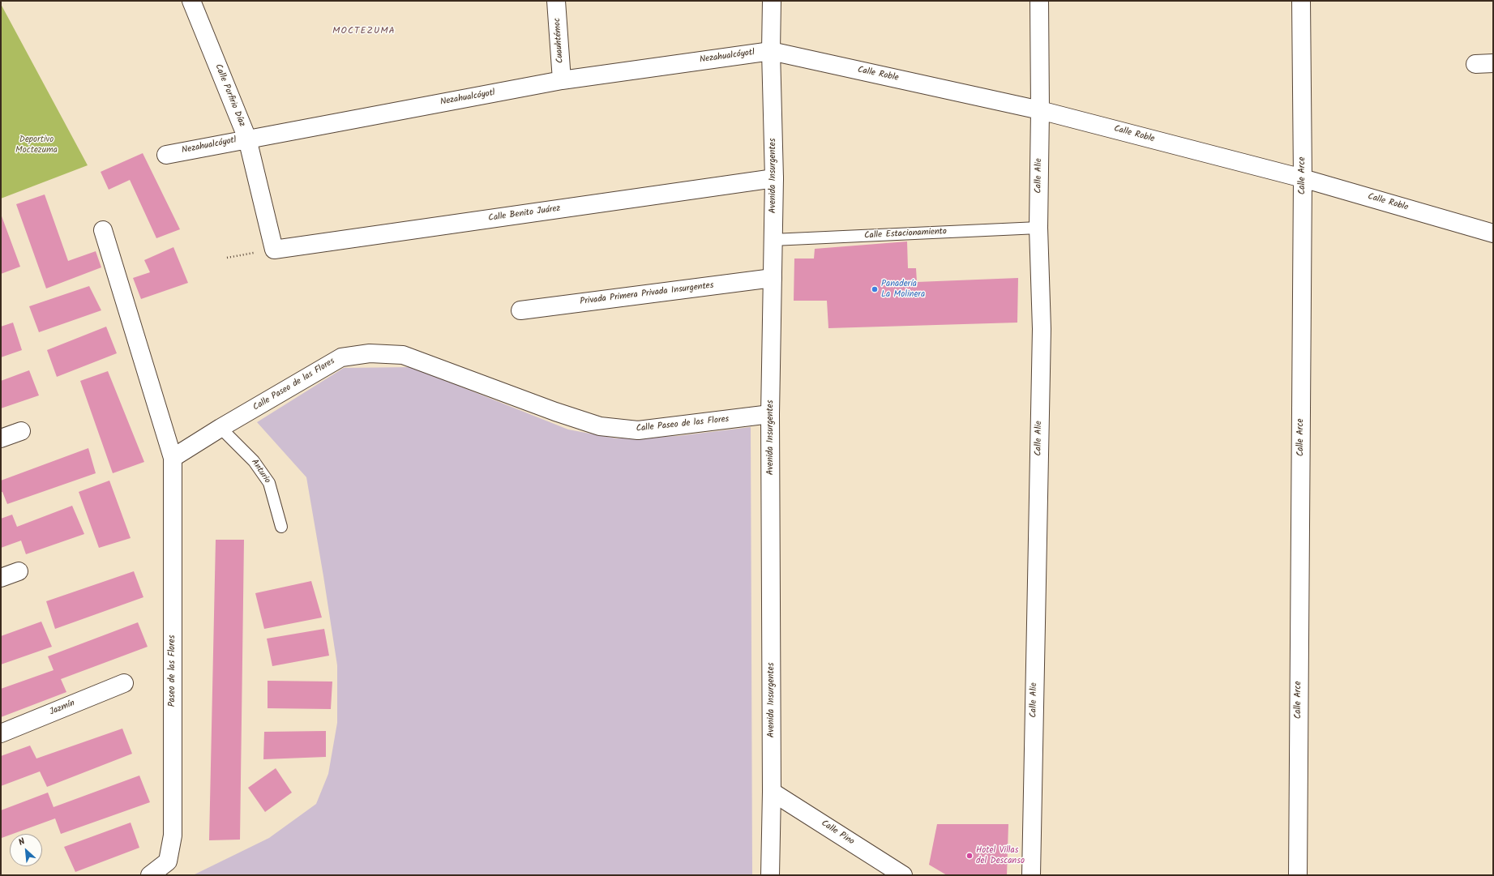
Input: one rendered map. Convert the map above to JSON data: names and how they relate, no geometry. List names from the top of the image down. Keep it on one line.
{"streets":{"street":["Cuauhtémoc","Nezahualcóyotl","Calle Roble","Calle Porfirio Díaz","Avenida Insurgentes","Calle Alie","Calle Arce","Calle Benito Juárez","Privada Primera Privada Insurgentes","Calle Paseo de las Flores","Paseo de las Flores","Jazmín","Calle Pino"],"lane":["Calle Estacionamiento","Anturio"]},"crossings":[["Cuauhtémoc","Nezahualcóyotl"],["Nezahualcóyotl","Calle Roble"],["Nezahualcóyotl","Calle Porfirio Díaz"],["Nezahualcóyotl","Avenida Insurgentes"],["Calle Roble","Avenida Insurgentes"],["Calle Roble","Calle Alie"],["Calle Roble","Calle Arce"],["Calle Porfirio Díaz","Calle Benito Juárez"],["Avenida Insurgentes","Calle Benito Juárez"],["Avenida Insurgentes","Calle Estacionamiento"],["Avenida Insurgentes","Privada Primera Privada Insurgentes"],["Avenida Insurgentes","Calle Paseo de las Flores"],["Avenida Insurgentes","Calle Pino"],["Calle Alie","Calle Estacionamiento"],["Calle Paseo de las Flores","Anturio"],["Calle Paseo de las Flores","Paseo de las Flores"]],"districts":["MOCTEZUMA"],"parks":["Deportivo Moctezuma"],"places":["Panadería La Molinera","Hotel Villas del Descanso"],"north":"top left"}
